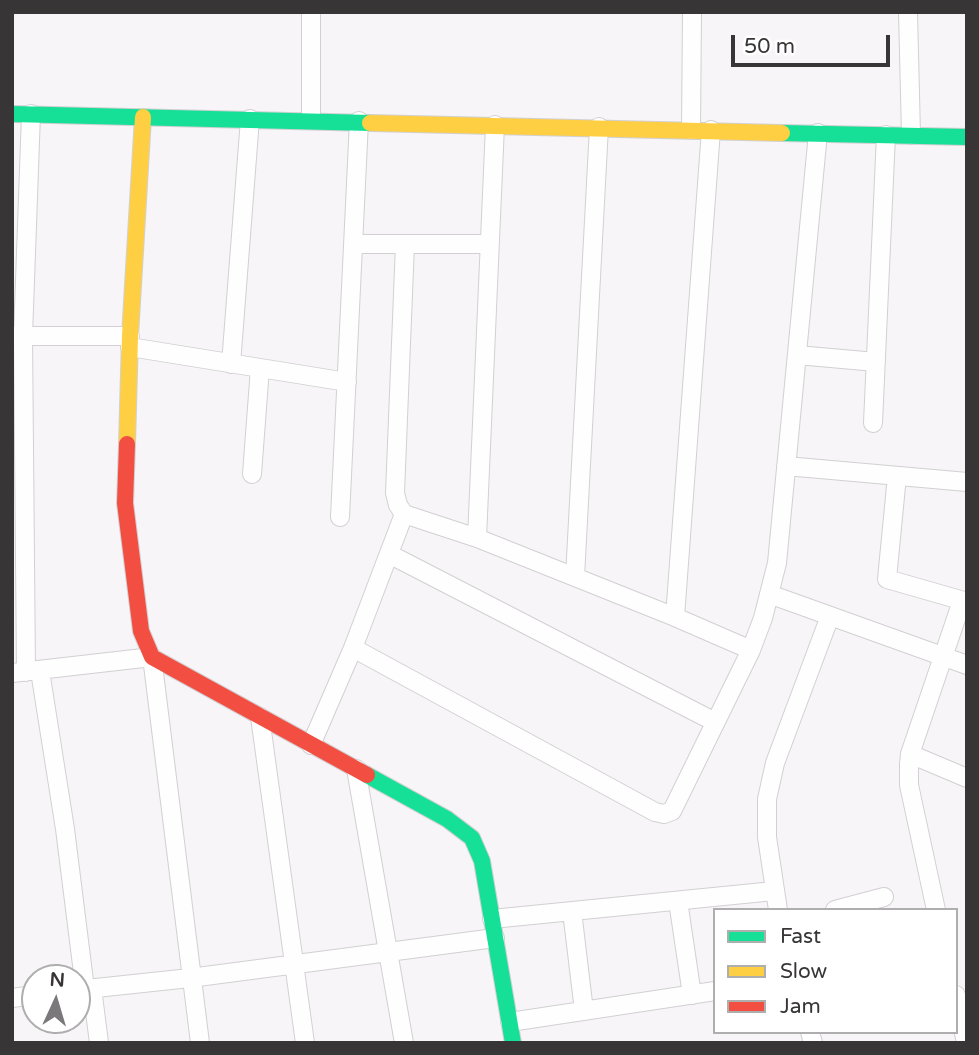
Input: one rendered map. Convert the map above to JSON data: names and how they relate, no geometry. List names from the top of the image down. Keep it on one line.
{"legend":["Fast","Slow","Jam"],"scale_bar":"50 m","north":"top"}
